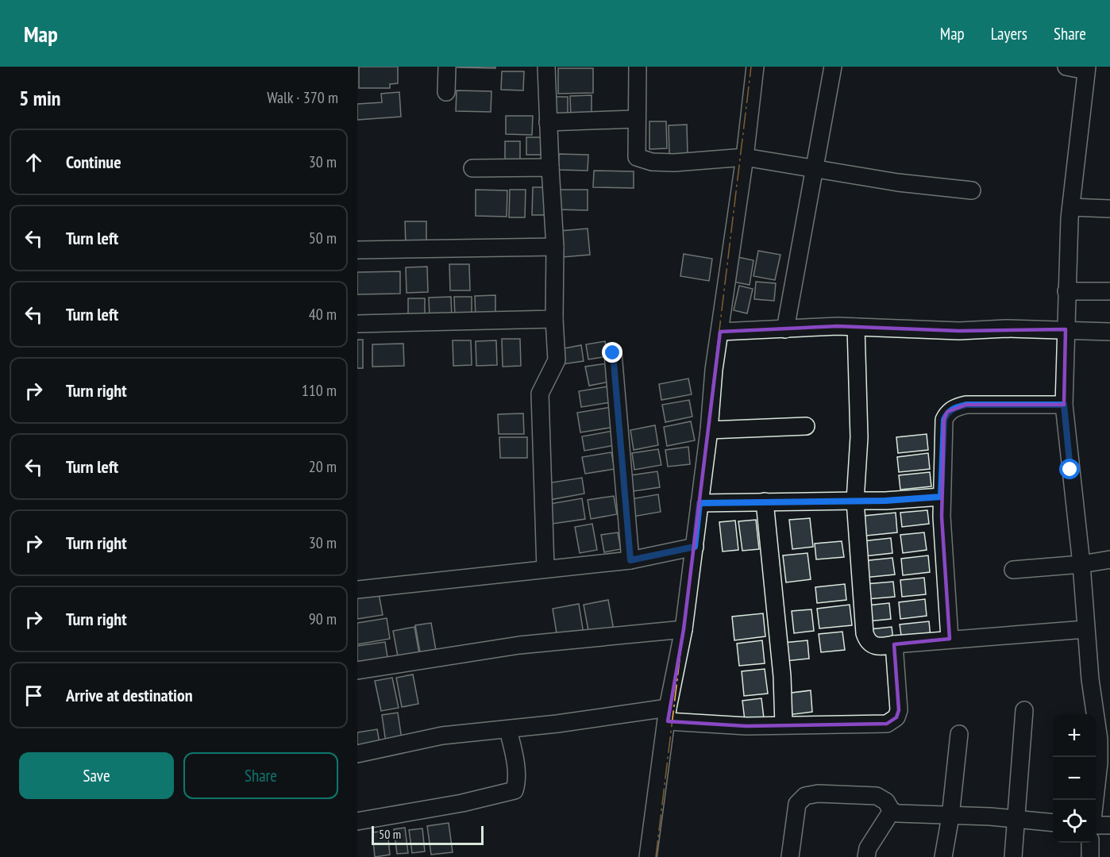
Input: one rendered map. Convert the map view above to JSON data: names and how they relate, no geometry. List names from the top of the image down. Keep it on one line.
{"scale_bar":"50 m","page":{"header":"Map","nav":["Map","Layers","Share"],"heading":["5 min","Walk · 370 m"],"list":[["Continue","30 m"],["Turn left","50 m"],["Turn left","40 m"],["Turn right","110 m"],["Turn left","20 m"],["Turn right","30 m"],["Turn right","90 m"],"Arrive at destination"],"map_buttons":["+","−"],"buttons":["Save","Share"],"scale":"50 m"}}
